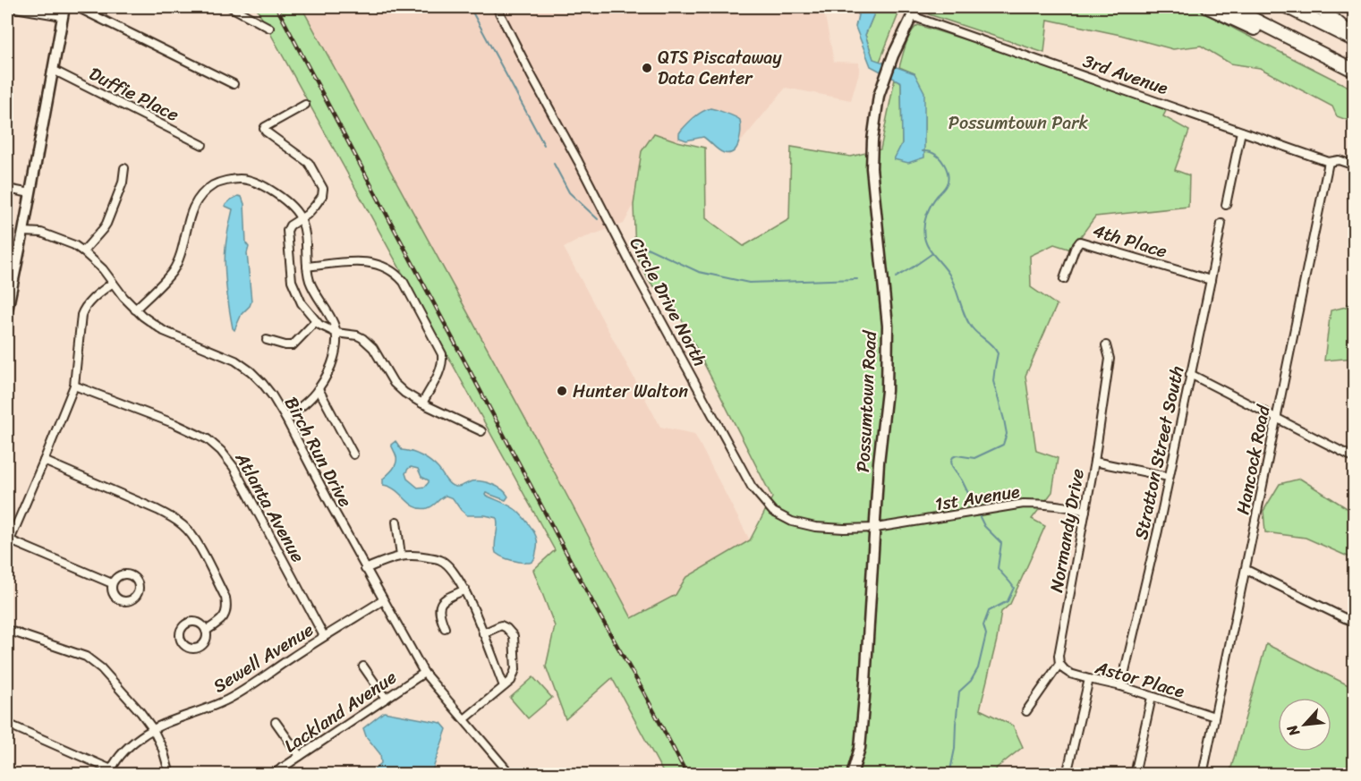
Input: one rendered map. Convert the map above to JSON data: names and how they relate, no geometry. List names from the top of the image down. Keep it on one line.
{"streets":{"main road":["Possumtown Road"],"street":["3rd Avenue","Duffie Place","4th Place","Circle Drive North","Birch Run Drive","Stratton Street South","Hancock Road","1st Avenue","Atlanta Avenue","Normandy Drive","Sewell Avenue","Astor Place","Lackland Avenue"]},"crossings":[["3rd Avenue","Possumtown Road"],["3rd Avenue","Hancock Road"],["4th Place","Stratton Street South"],["Circle Drive North","Possumtown Road"],["Circle Drive North","1st Avenue"],["Possumtown Road","1st Avenue"],["Birch Run Drive","Sewell Avenue"],["Birch Run Drive","Lackland Avenue"],["Stratton Street South","Astor Place"],["Hancock Road","Astor Place"],["1st Avenue","Normandy Drive"],["Atlanta Avenue","Sewell Avenue"],["Normandy Drive","Astor Place"]],"parks":["Possumtown Park"],"places":["QTS Piscataway Data Center","Hunter Walton"],"north":"bottom left"}
